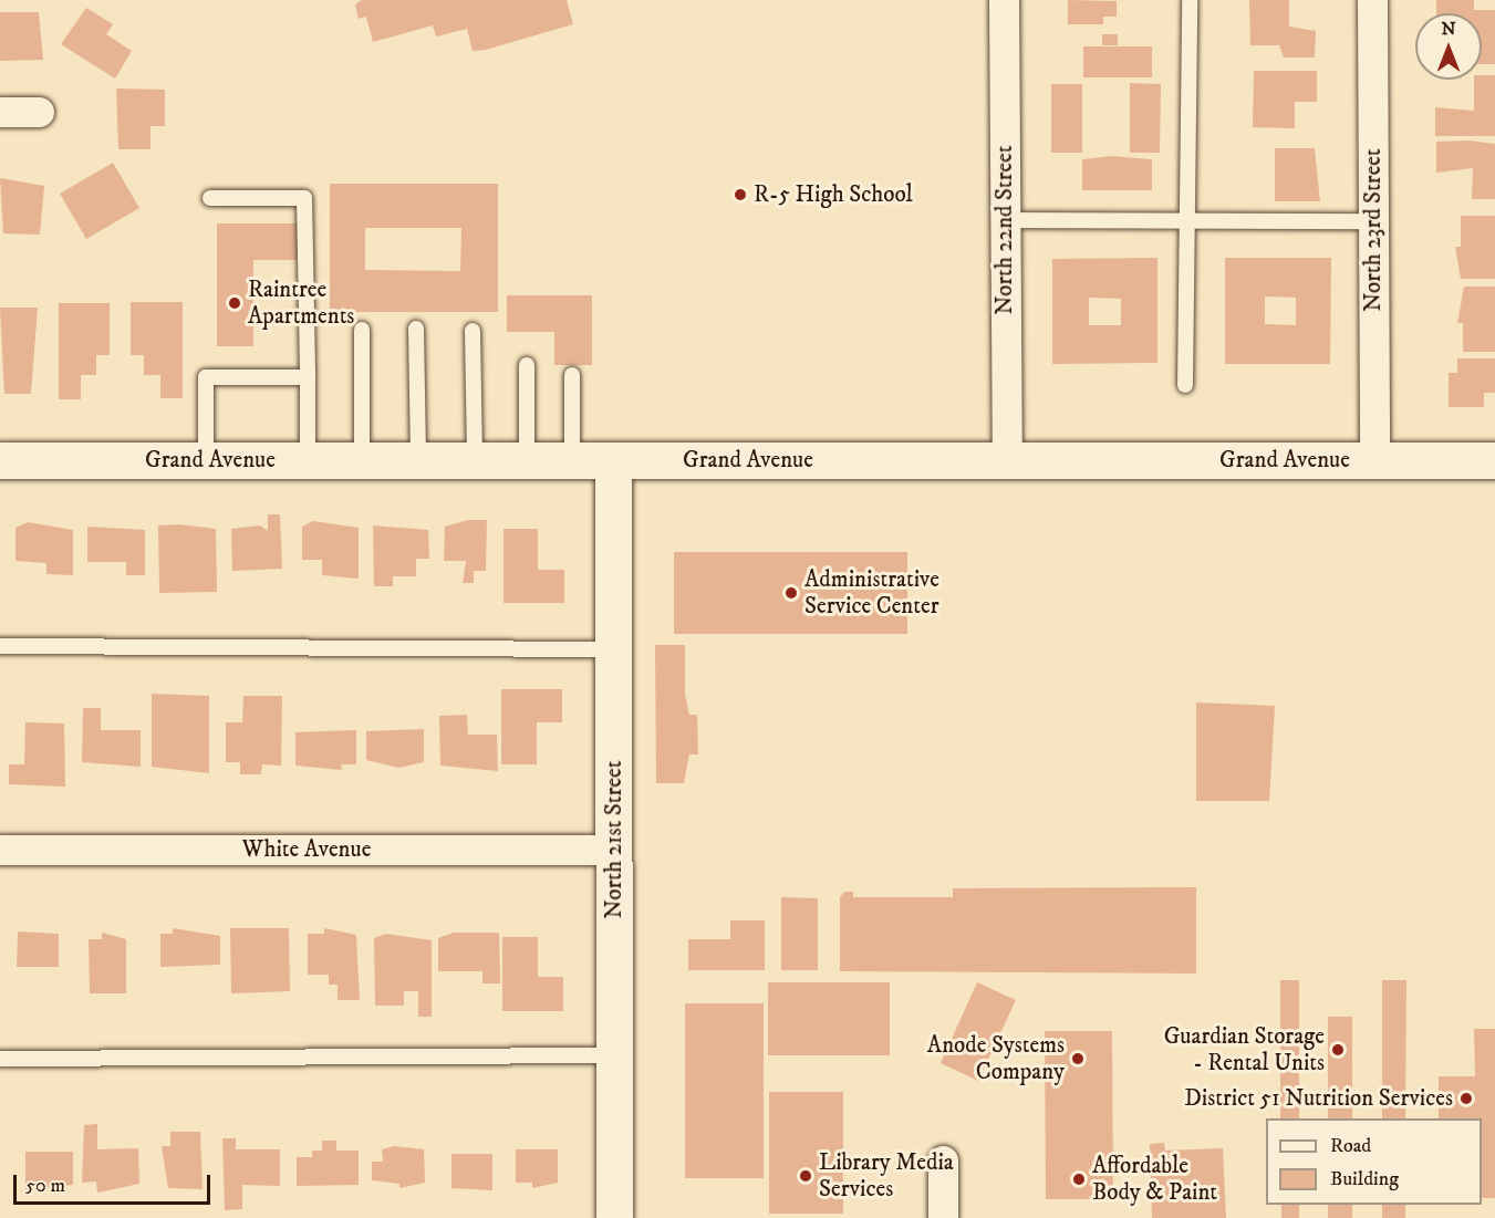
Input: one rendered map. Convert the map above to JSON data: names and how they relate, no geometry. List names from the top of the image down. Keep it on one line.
{"streets":{"street":["North 22nd Street","North 23rd Street","Grand Avenue","North 21st Street","White Avenue"]},"crossings":[["North 22nd Street","Grand Avenue"],["North 23rd Street","Grand Avenue"],["Grand Avenue","North 21st Street"],["North 21st Street","White Avenue"]],"places":["R-5 High School","Raintree Apartments","Administrative Service Center","Guardian Storage - Rental Units","Anode Systems Company","District 51 Nutrition Services","Library Media Services","Affordable Body & Paint"],"legend":["Road","Building"],"scale_bar":"50 m","north":"top"}
